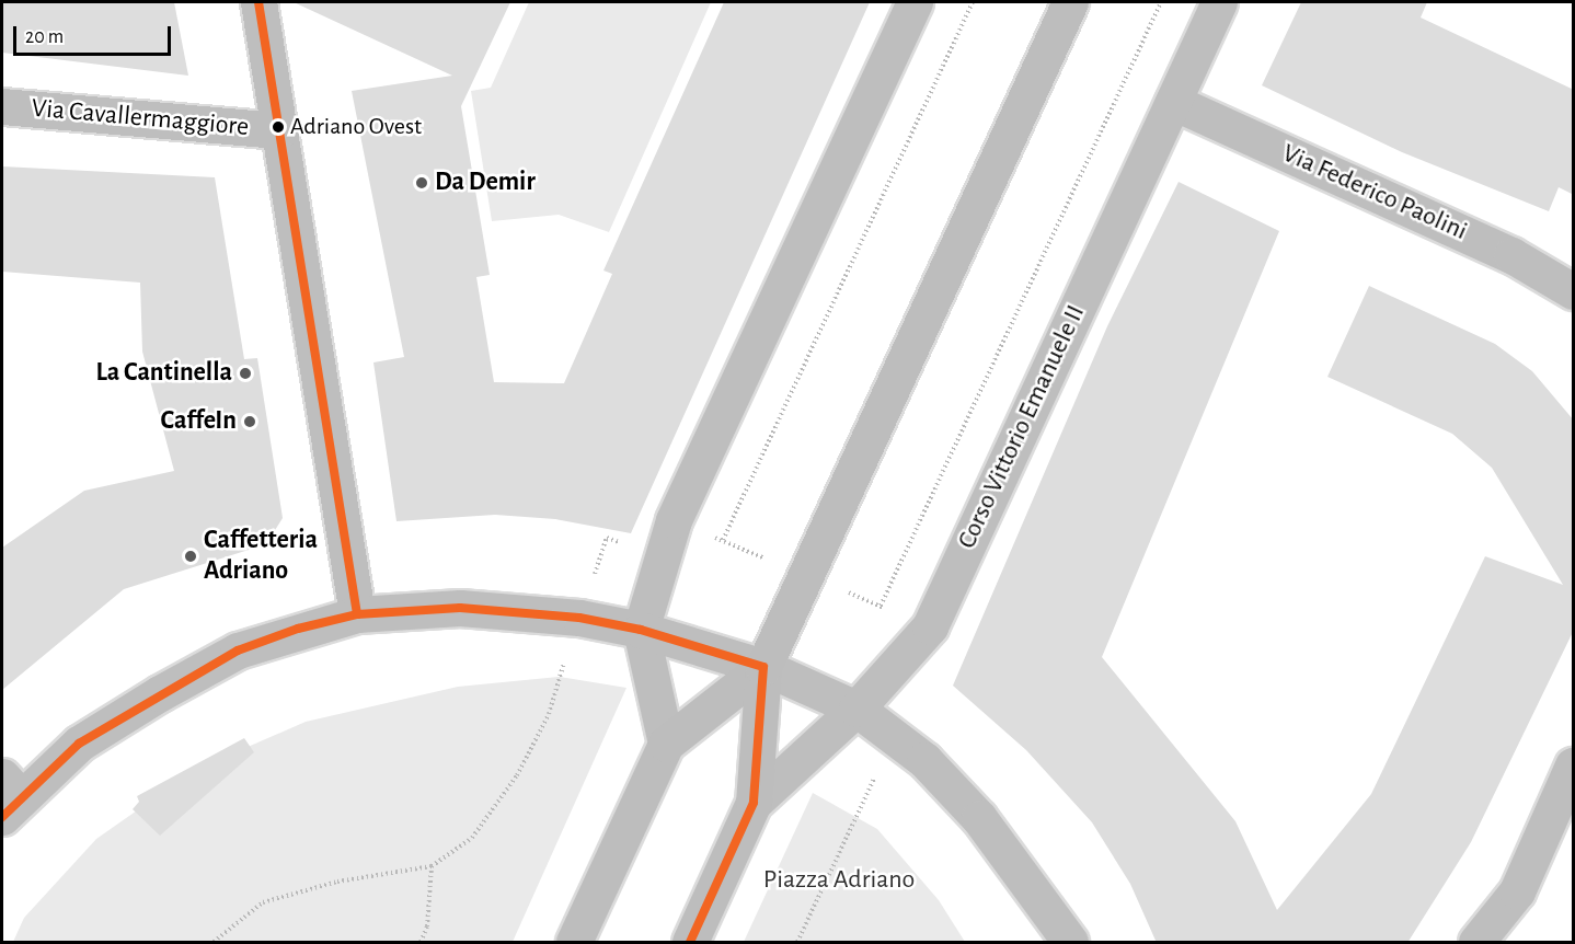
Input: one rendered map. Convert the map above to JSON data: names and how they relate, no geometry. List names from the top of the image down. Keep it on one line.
{"streets":{"main road":["Corso Vittorio Emanuele II"],"street":["Via Cavallermaggiore","Via Federico Paolini"]},"crossings":[["Via Federico Paolini","Corso Vittorio Emanuele II"]],"parks":["Piazza Adriano"],"places":["Adriano Ovest","Da Demir","La Cantinella","CaffeIn","Caffetteria Adriano"],"scale_bar":"20 m"}
